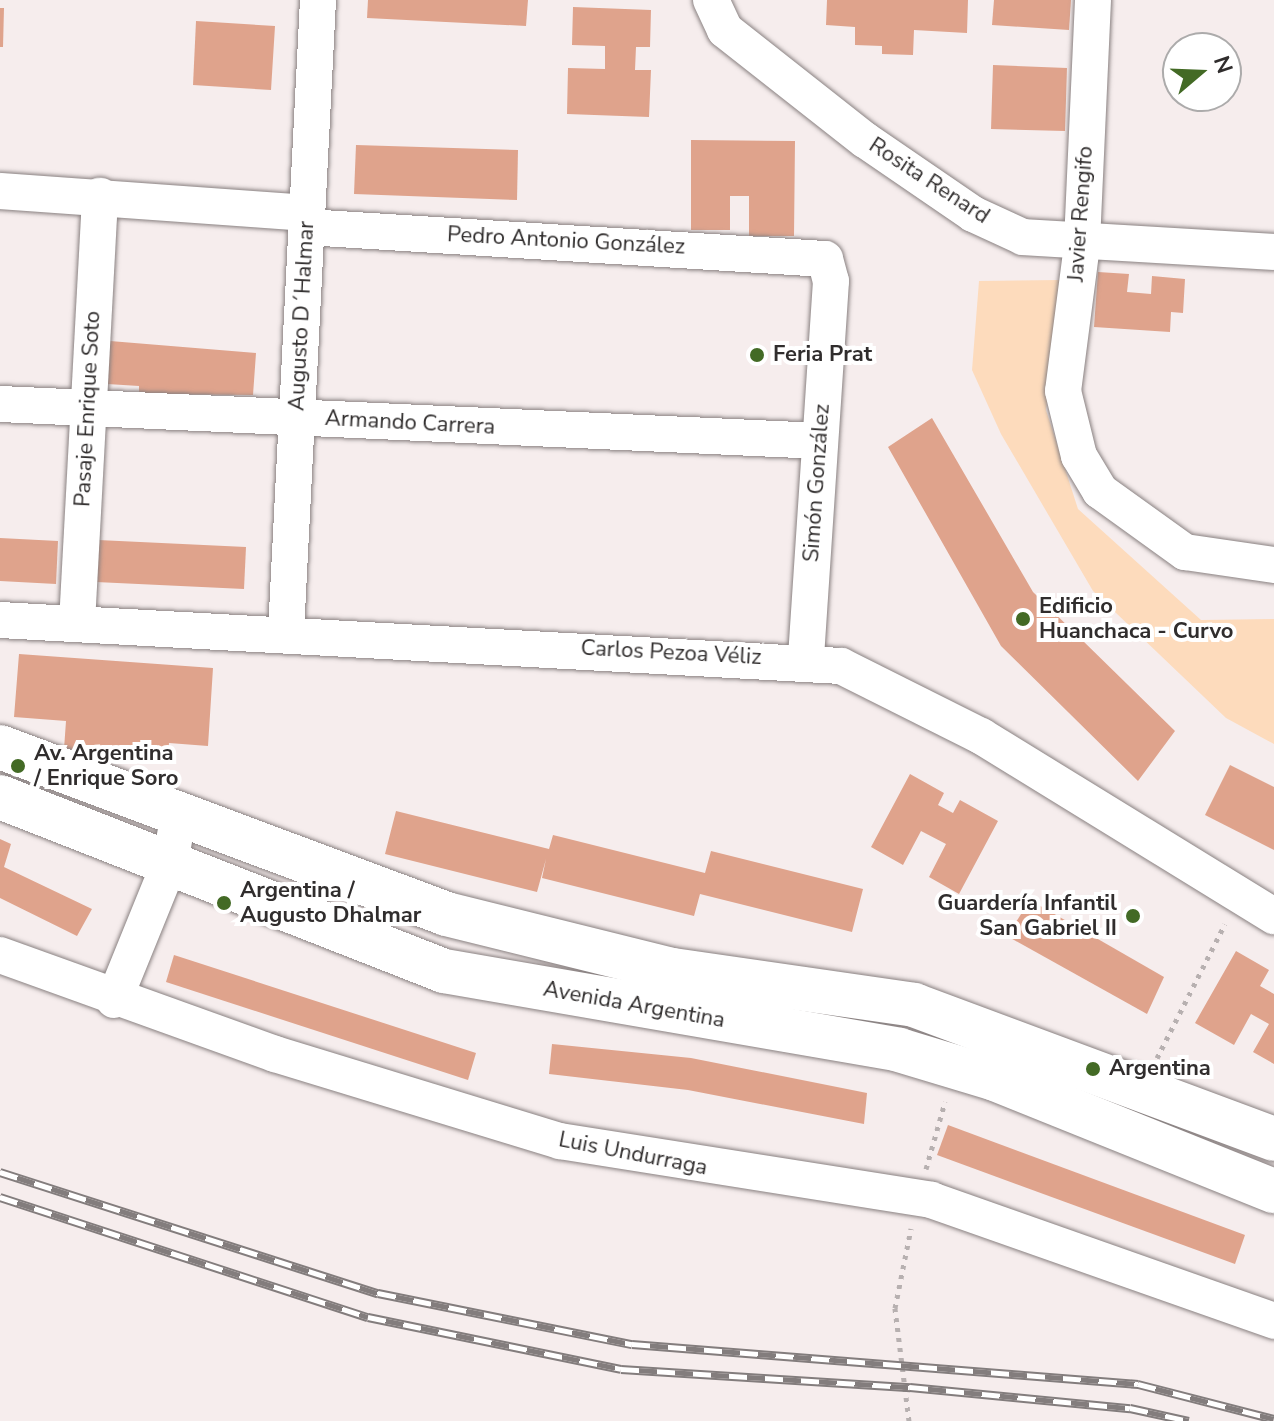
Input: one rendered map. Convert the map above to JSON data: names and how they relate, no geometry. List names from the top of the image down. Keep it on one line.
{"streets":{"main road":["Avenida Argentina"],"street":["Rosita Renard","Javier Rengifo","Pedro Antonio González","Augusto D´Halmar","Pasaje Enrique Soto","Armando Carrera","Simón González","Carlos Pezoa Véliz","Luis Undurraga"]},"crossings":[["Rosita Renard","Javier Rengifo"],["Pedro Antonio González","Augusto D´Halmar"],["Pedro Antonio González","Pasaje Enrique Soto"],["Pedro Antonio González","Simón González"],["Augusto D´Halmar","Armando Carrera"],["Augusto D´Halmar","Carlos Pezoa Véliz"],["Pasaje Enrique Soto","Armando Carrera"],["Pasaje Enrique Soto","Carlos Pezoa Véliz"],["Armando Carrera","Simón González"],["Simón González","Carlos Pezoa Véliz"]],"places":["Feria Prat","Edificio Huanchaca - Curvo","Av. Argentina / Enrique Soro","Argentina / Augusto Dhalmar","Guardería Infantil San Gabriel II","Argentina"],"north":"right"}
